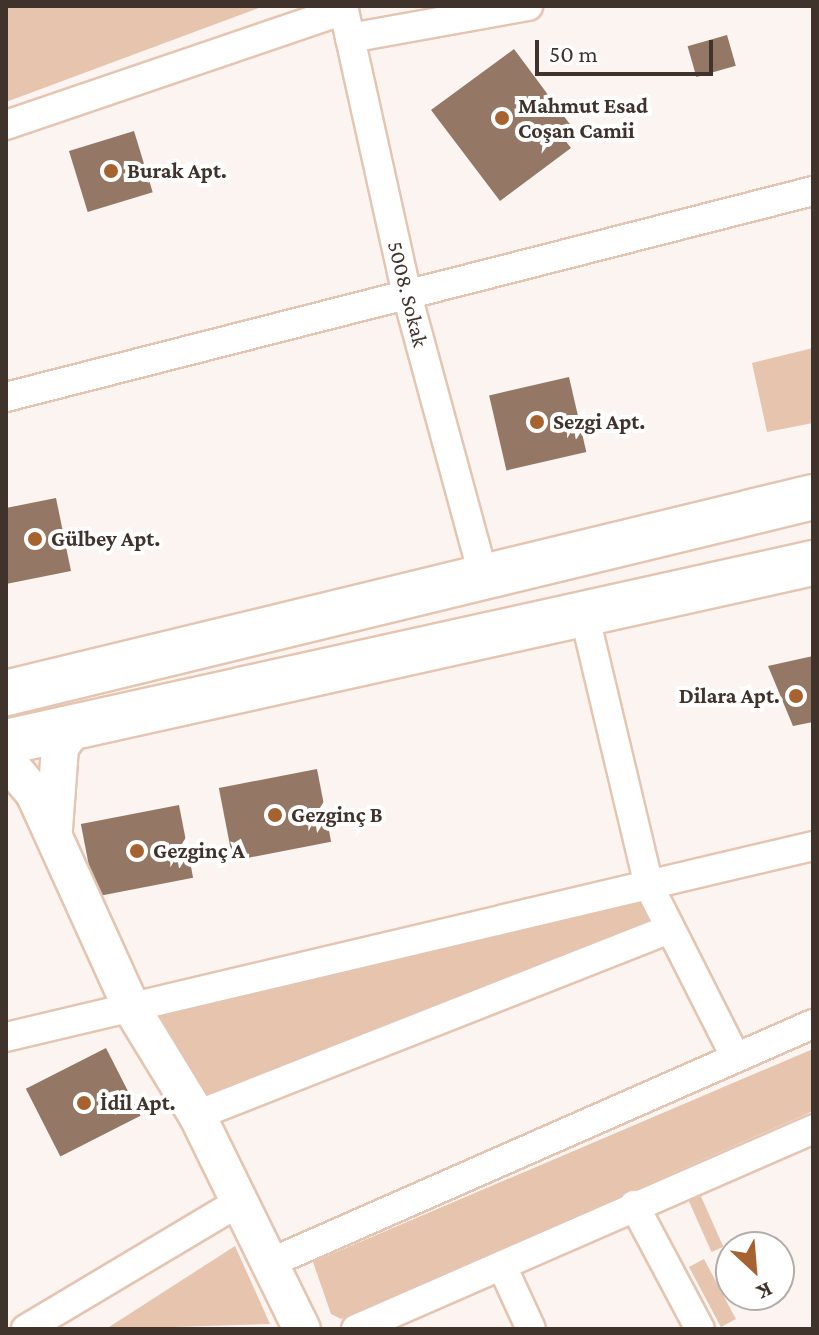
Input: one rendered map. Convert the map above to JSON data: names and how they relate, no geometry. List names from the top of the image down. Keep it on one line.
{"streets":{"street":["5008. Sokak"]},"places":["Mahmut Esad Coşan Camii","Burak Apt.","Sezgi Apt.","Gülbey Apt.","Dilara Apt.","Gezginç B","Gezginç A","İdil Apt."],"scale_bar":"50 m","north":"bottom right"}
